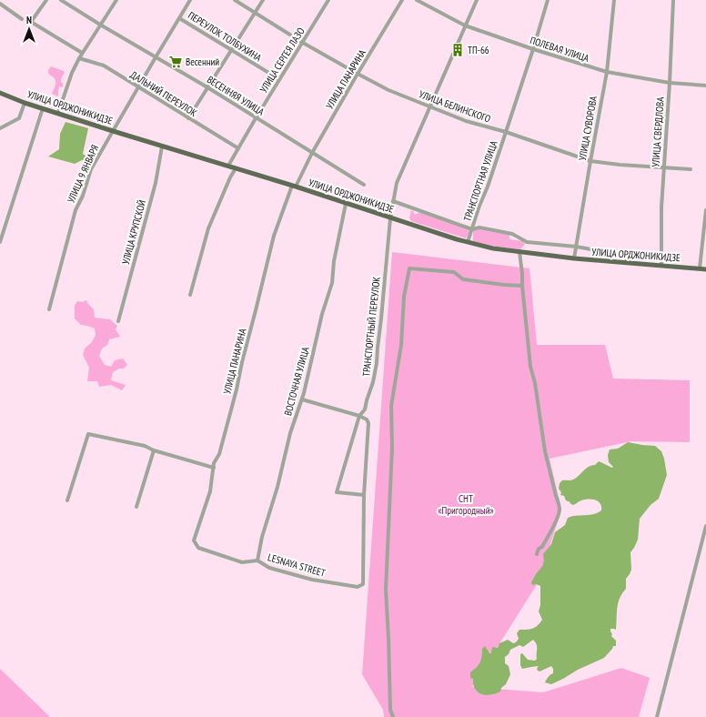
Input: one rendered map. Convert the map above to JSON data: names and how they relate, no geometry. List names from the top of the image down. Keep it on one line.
{"streets":{"main road":["УЛИЦА ОРДЖОНИКИДЗЕ"],"street":["ПЕРЕУЛОК ТОЛБУХИНА","ПОЛЕВАЯ УЛИЦА","УЛИЦА СЕРГЕЯ ЛАЗО","УЛИЦА ПАНАРИНА","ДАЛЬНИЙ ПЕРЕУЛОК","ВЕСЕННЯЯ УЛИЦА","УЛИЦА БЕЛИНСКОГО","УЛИЦА СУВОРОВА","УЛИЦА СВЕРДЛОВА","УЛИЦА 9 ЯНВАРЯ","ТРАНСПОРТНАЯ УЛИЦА","УЛИЦА КРУПСКОЙ","ТРАНСПОРТНЫЙ ПЕРЕУЛОК","ВОСТОЧНАЯ УЛИЦА","LESNAYA STREET"]},"crossings":[["ПЕРЕУЛОК ТОЛБУХИНА","УЛИЦА СЕРГЕЯ ЛАЗО"],["ПЕРЕУЛОК ТОЛБУХИНА","УЛИЦА 9 ЯНВАРЯ"],["ПОЛЕВАЯ УЛИЦА","УЛИЦА СУВОРОВА"],["ПОЛЕВАЯ УЛИЦА","УЛИЦА СВЕРДЛОВА"],["ПОЛЕВАЯ УЛИЦА","ТРАНСПОРТНАЯ УЛИЦА"],["УЛИЦА СЕРГЕЯ ЛАЗО","ДАЛЬНИЙ ПЕРЕУЛОК"],["УЛИЦА СЕРГЕЯ ЛАЗО","ВЕСЕННЯЯ УЛИЦА"],["УЛИЦА СЕРГЕЯ ЛАЗО","УЛИЦА БЕЛИНСКОГО"],["УЛИЦА СЕРГЕЯ ЛАЗО","УЛИЦА ОРДЖОНИКИДЗЕ"],["УЛИЦА ПАНАРИНА","ВЕСЕННЯЯ УЛИЦА"],["УЛИЦА ПАНАРИНА","УЛИЦА БЕЛИНСКОГО"],["УЛИЦА ПАНАРИНА","УЛИЦА ОРДЖОНИКИДЗЕ"],["УЛИЦА ПАНАРИНА","LESNAYA STREET"],["ДАЛЬНИЙ ПЕРЕУЛОК","УЛИЦА 9 ЯНВАРЯ"],["ВЕСЕННЯЯ УЛИЦА","УЛИЦА 9 ЯНВАРЯ"],["УЛИЦА БЕЛИНСКОГО","УЛИЦА СУВОРОВА"],["УЛИЦА БЕЛИНСКОГО","УЛИЦА СВЕРДЛОВА"],["УЛИЦА БЕЛИНСКОГО","ТРАНСПОРТНАЯ УЛИЦА"],["УЛИЦА ОРДЖОНИКИДЗЕ","УЛИЦА СУВОРОВА"],["УЛИЦА ОРДЖОНИКИДЗЕ","УЛИЦА СВЕРДЛОВА"],["УЛИЦА ОРДЖОНИКИДЗЕ","УЛИЦА 9 ЯНВАРЯ"],["УЛИЦА ОРДЖОНИКИДЗЕ","ТРАНСПОРТНАЯ УЛИЦА"],["УЛИЦА ОРДЖОНИКИДЗЕ","УЛИЦА КРУПСКОЙ"],["УЛИЦА ОРДЖОНИКИДЗЕ","ТРАНСПОРТНЫЙ ПЕРЕУЛОК"],["УЛИЦА ОРДЖОНИКИДЗЕ","ВОСТОЧНАЯ УЛИЦА"],["ТРАНСПОРТНЫЙ ПЕРЕУЛОК","LESNAYA STREET"],["ВОСТОЧНАЯ УЛИЦА","LESNAYA STREET"]],"parks":["СНТ «Пригородный»"],"places":{"building":["ТП-66"],"supermarket":["Весенний"]},"north":"top"}
